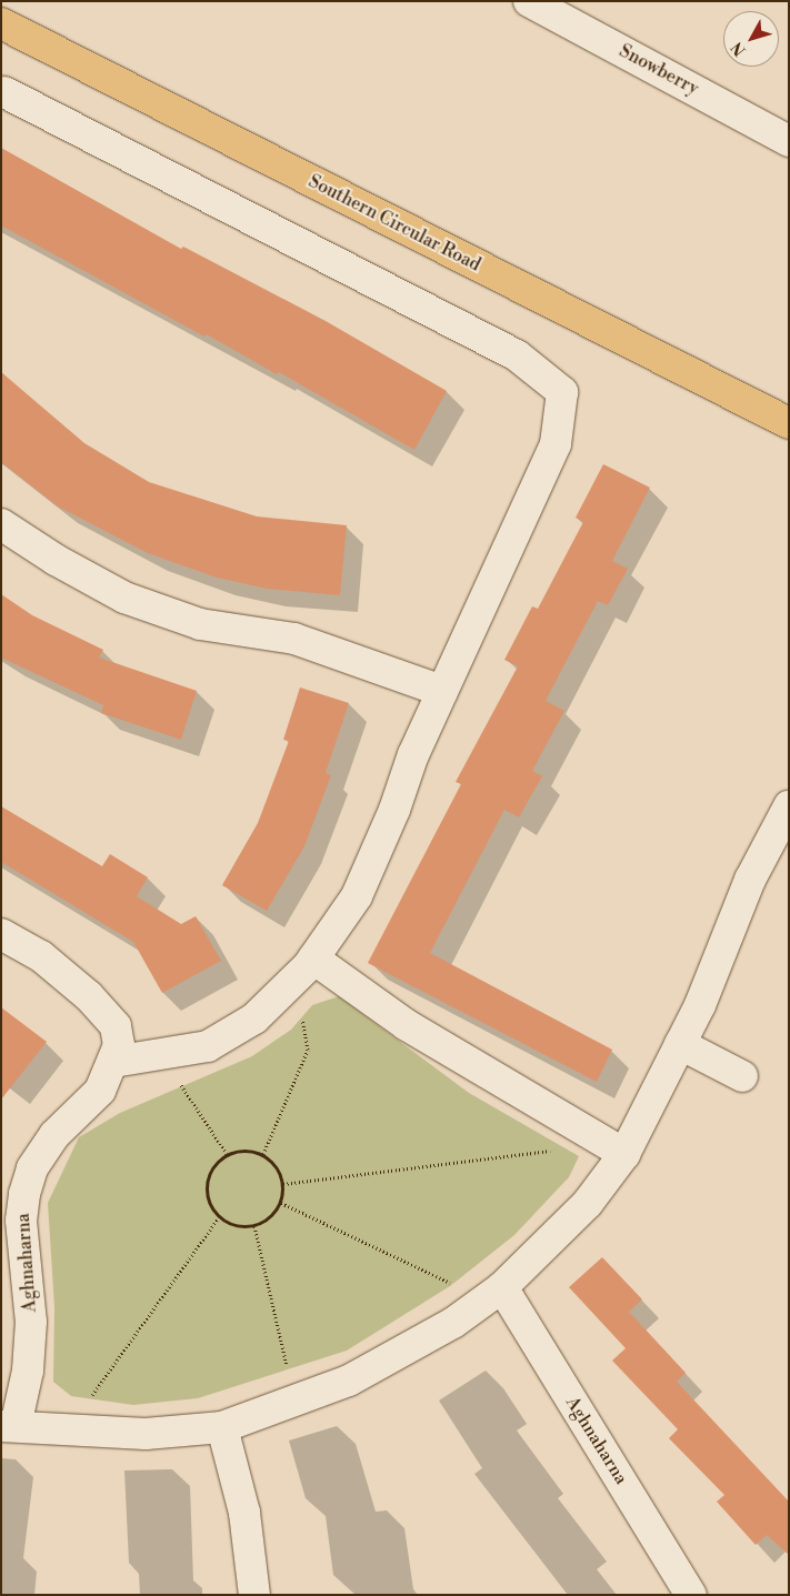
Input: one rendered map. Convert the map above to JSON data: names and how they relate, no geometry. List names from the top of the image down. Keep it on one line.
{"streets":{"main road":["Southern Circular Road"],"street":["Snowberry","Aghnaharna"]},"north":"bottom left"}
